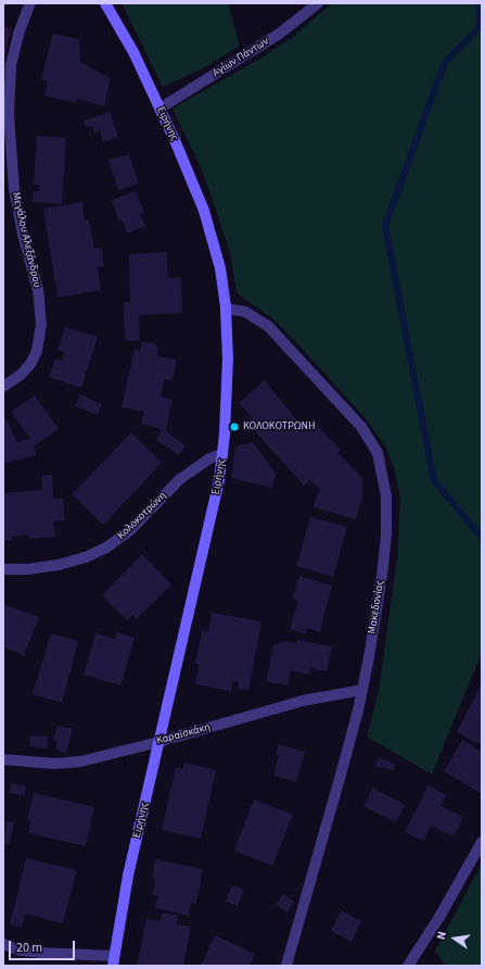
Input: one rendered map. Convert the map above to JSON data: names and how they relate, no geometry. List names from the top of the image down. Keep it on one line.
{"streets":{"street":["Αγίων Πάντων","Ειρήνης","Μεγάλου Αλεξάνδρου","Κολοκοτρώνη","Μακεδονίας","Καραϊσκάκη"]},"crossings":[["Αγίων Πάντων","Ειρήνης"],["Ειρήνης","Κολοκοτρώνη"],["Ειρήνης","Μακεδονίας"],["Ειρήνης","Καραϊσκάκη"],["Μακεδονίας","Καραϊσκάκη"]],"places":["ΚΟΛΟΚΟΤΡΩΝΗ"],"scale_bar":"20 m","north":"left"}
